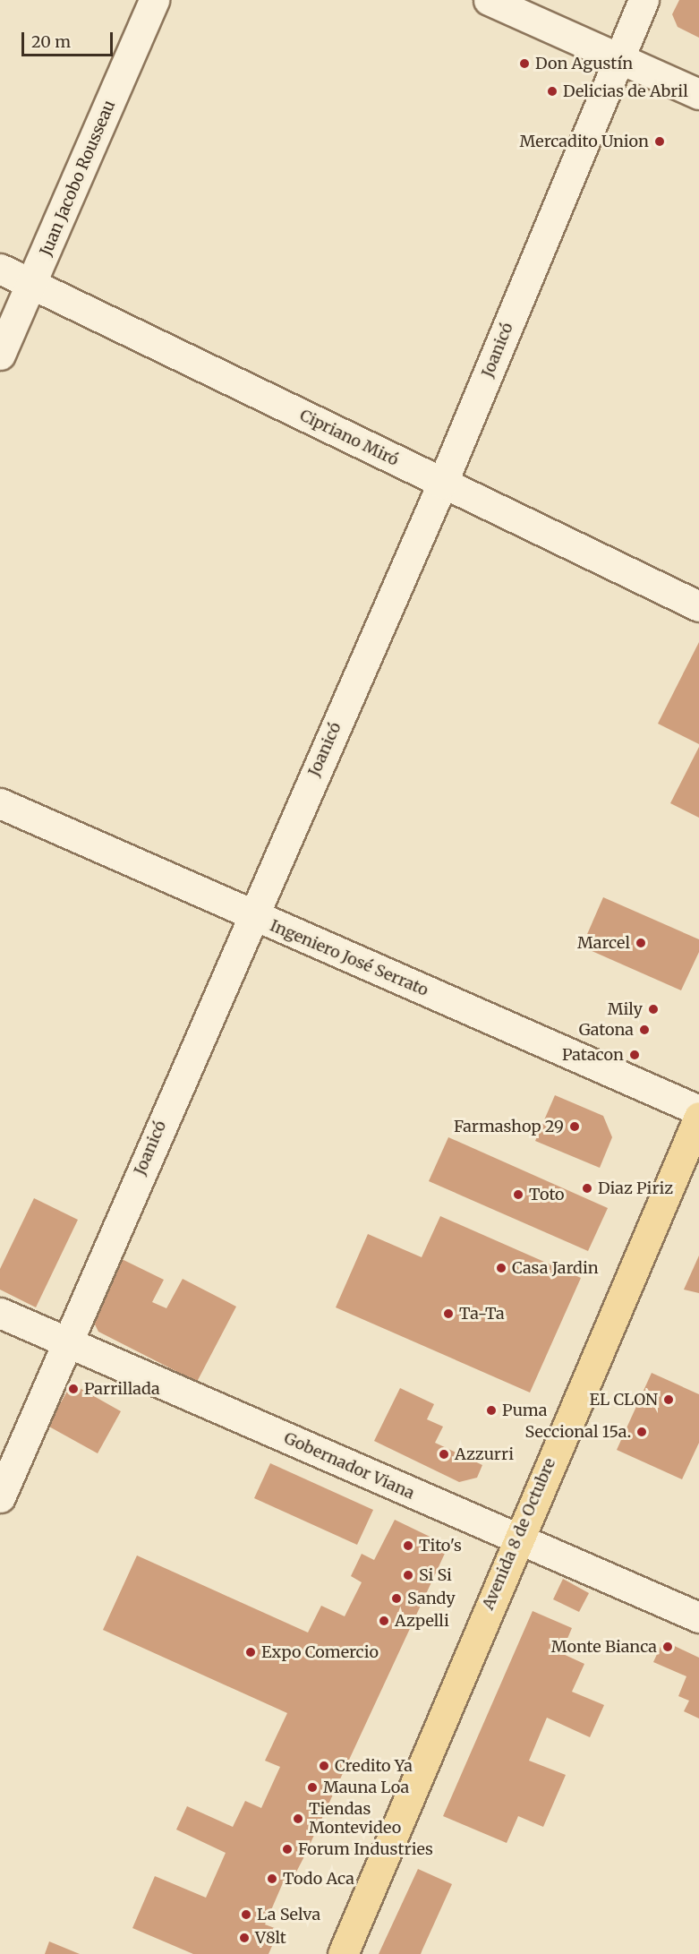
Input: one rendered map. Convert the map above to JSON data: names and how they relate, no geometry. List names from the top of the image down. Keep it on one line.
{"streets":{"main road":["Avenida 8 de Octubre"],"street":["Juan Jacobo Rousseau","Joanicó","Cipriano Miró","Ingeniero José Serrato","Gobernador Viana"]},"crossings":[["Juan Jacobo Rousseau","Cipriano Miró"],["Joanicó","Cipriano Miró"],["Joanicó","Ingeniero José Serrato"],["Joanicó","Gobernador Viana"],["Gobernador Viana","Avenida 8 de Octubre"]],"places":["Don Agustín","Delicias de Abril","Mercadito Union","Marcel","Mily","Gatona","Patacon","Farmashop 29","Diaz Piriz","Toto","Casa Jardin","Ta-Ta","Parrillada","EL CLON","Puma","Seccional 15a.","Azzurri","Tito's","Si Si","Sandy","Azpelli","Monte Bianca","Expo Comercio","Credito Ya","Mauna Loa","Tiendas Montevideo","Forum Industries","Todo Aca","La Selva","V8lt"],"scale_bar":"20 m"}
